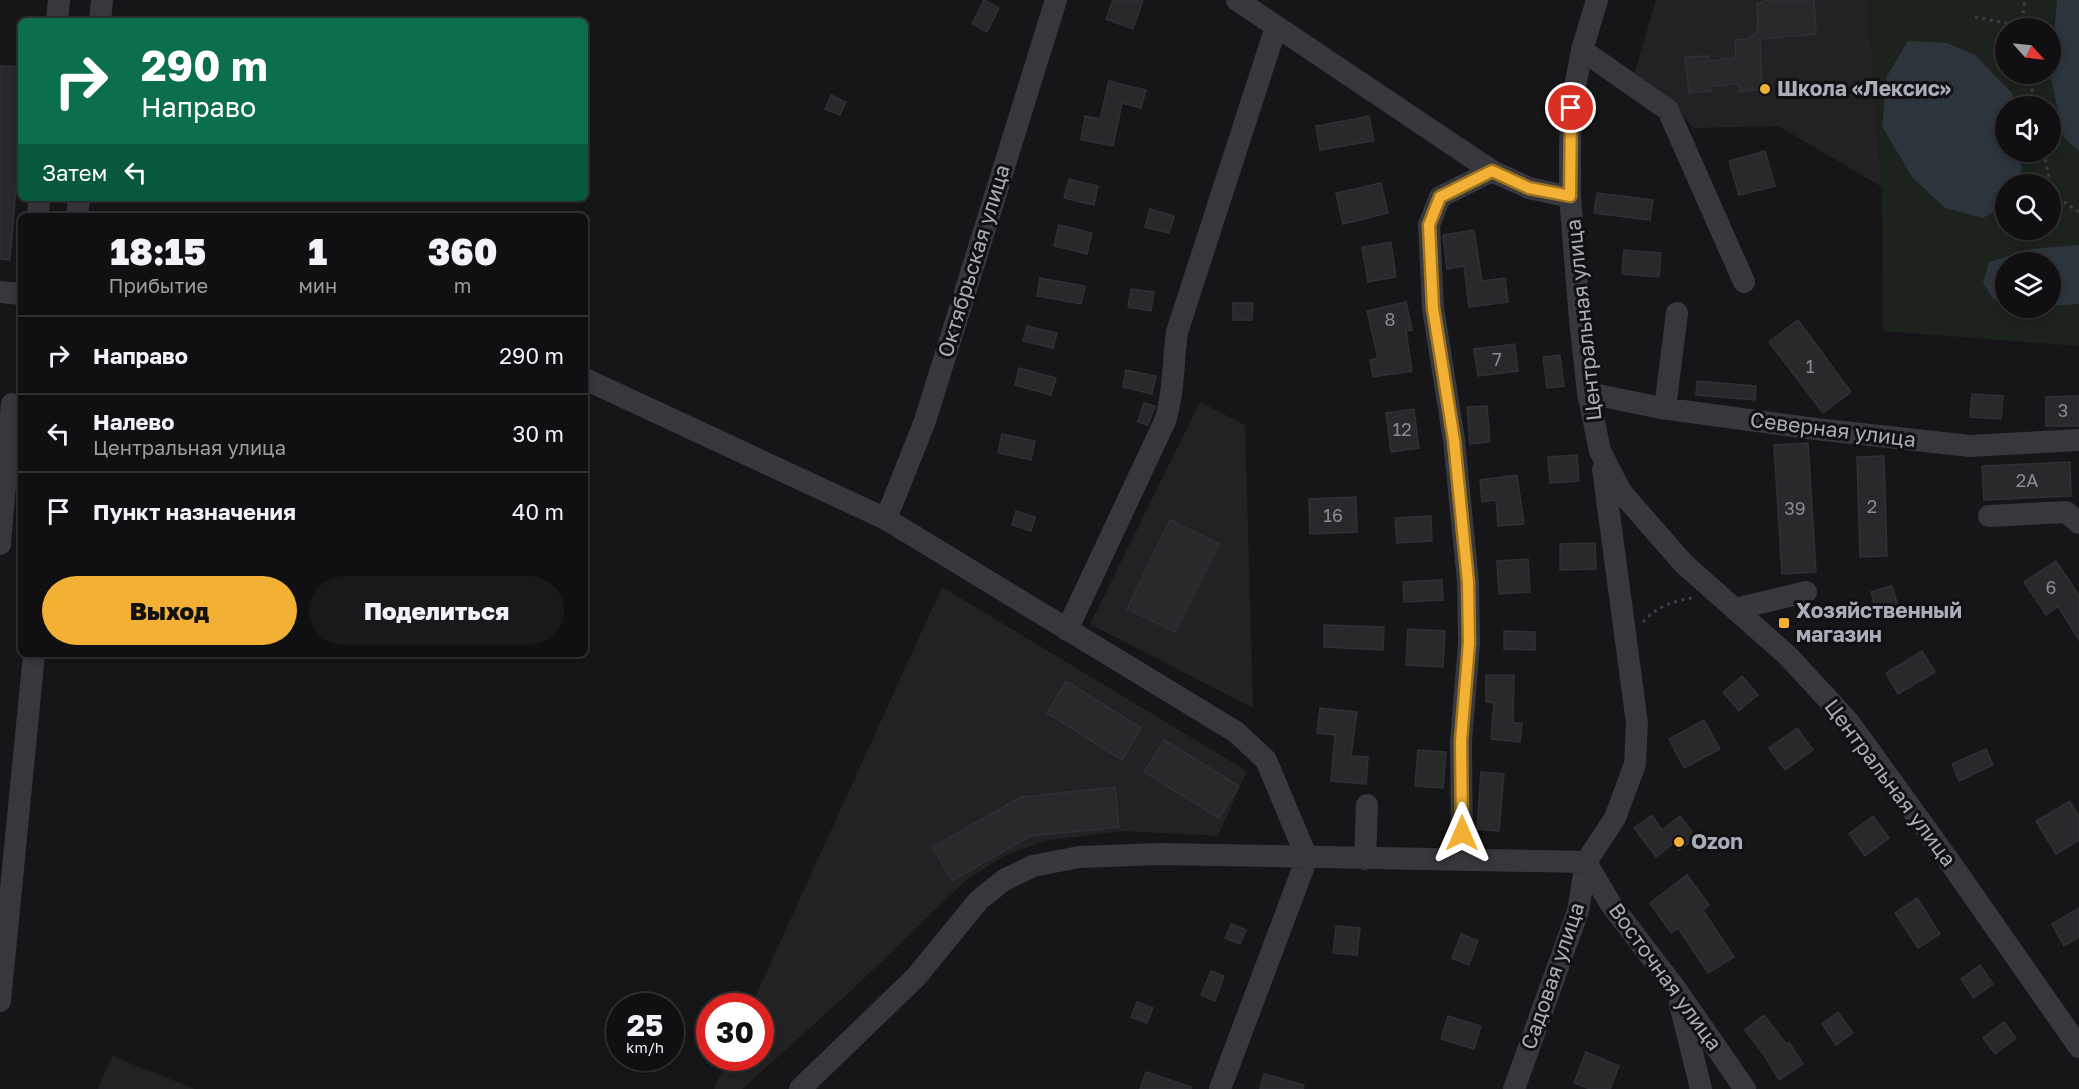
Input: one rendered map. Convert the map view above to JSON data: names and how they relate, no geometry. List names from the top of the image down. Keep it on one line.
{"streets":{"street":["Октябрьская улица","Центральная улица","Северная улица","Садовая улица","Восточная улица"]},"crossings":[["Центральная улица","Северная улица"],["Садовая улица","Восточная улица"]],"places":{"other":["Школа «Лексис»","Ozon"],"transit":["Хозяйственный магазин"]},"house_numbers":["8","7","1","3","12","2А","2","39","16","6"],"north":"bottom right","page":{"turn":["290 m","Направо"],"then":"Затем","eta":["18:15","Прибытие","1","мин","360","m"],"list":[{"name":"Направо","value":"290 m"},{"name":"Налево","note":"Центральная улица","value":"30 m"},{"name":"Пункт назначения","value":"40 m"}],"buttons":["Выход","Поделиться"],"speed":"25 km/h","limit":"30"}}
